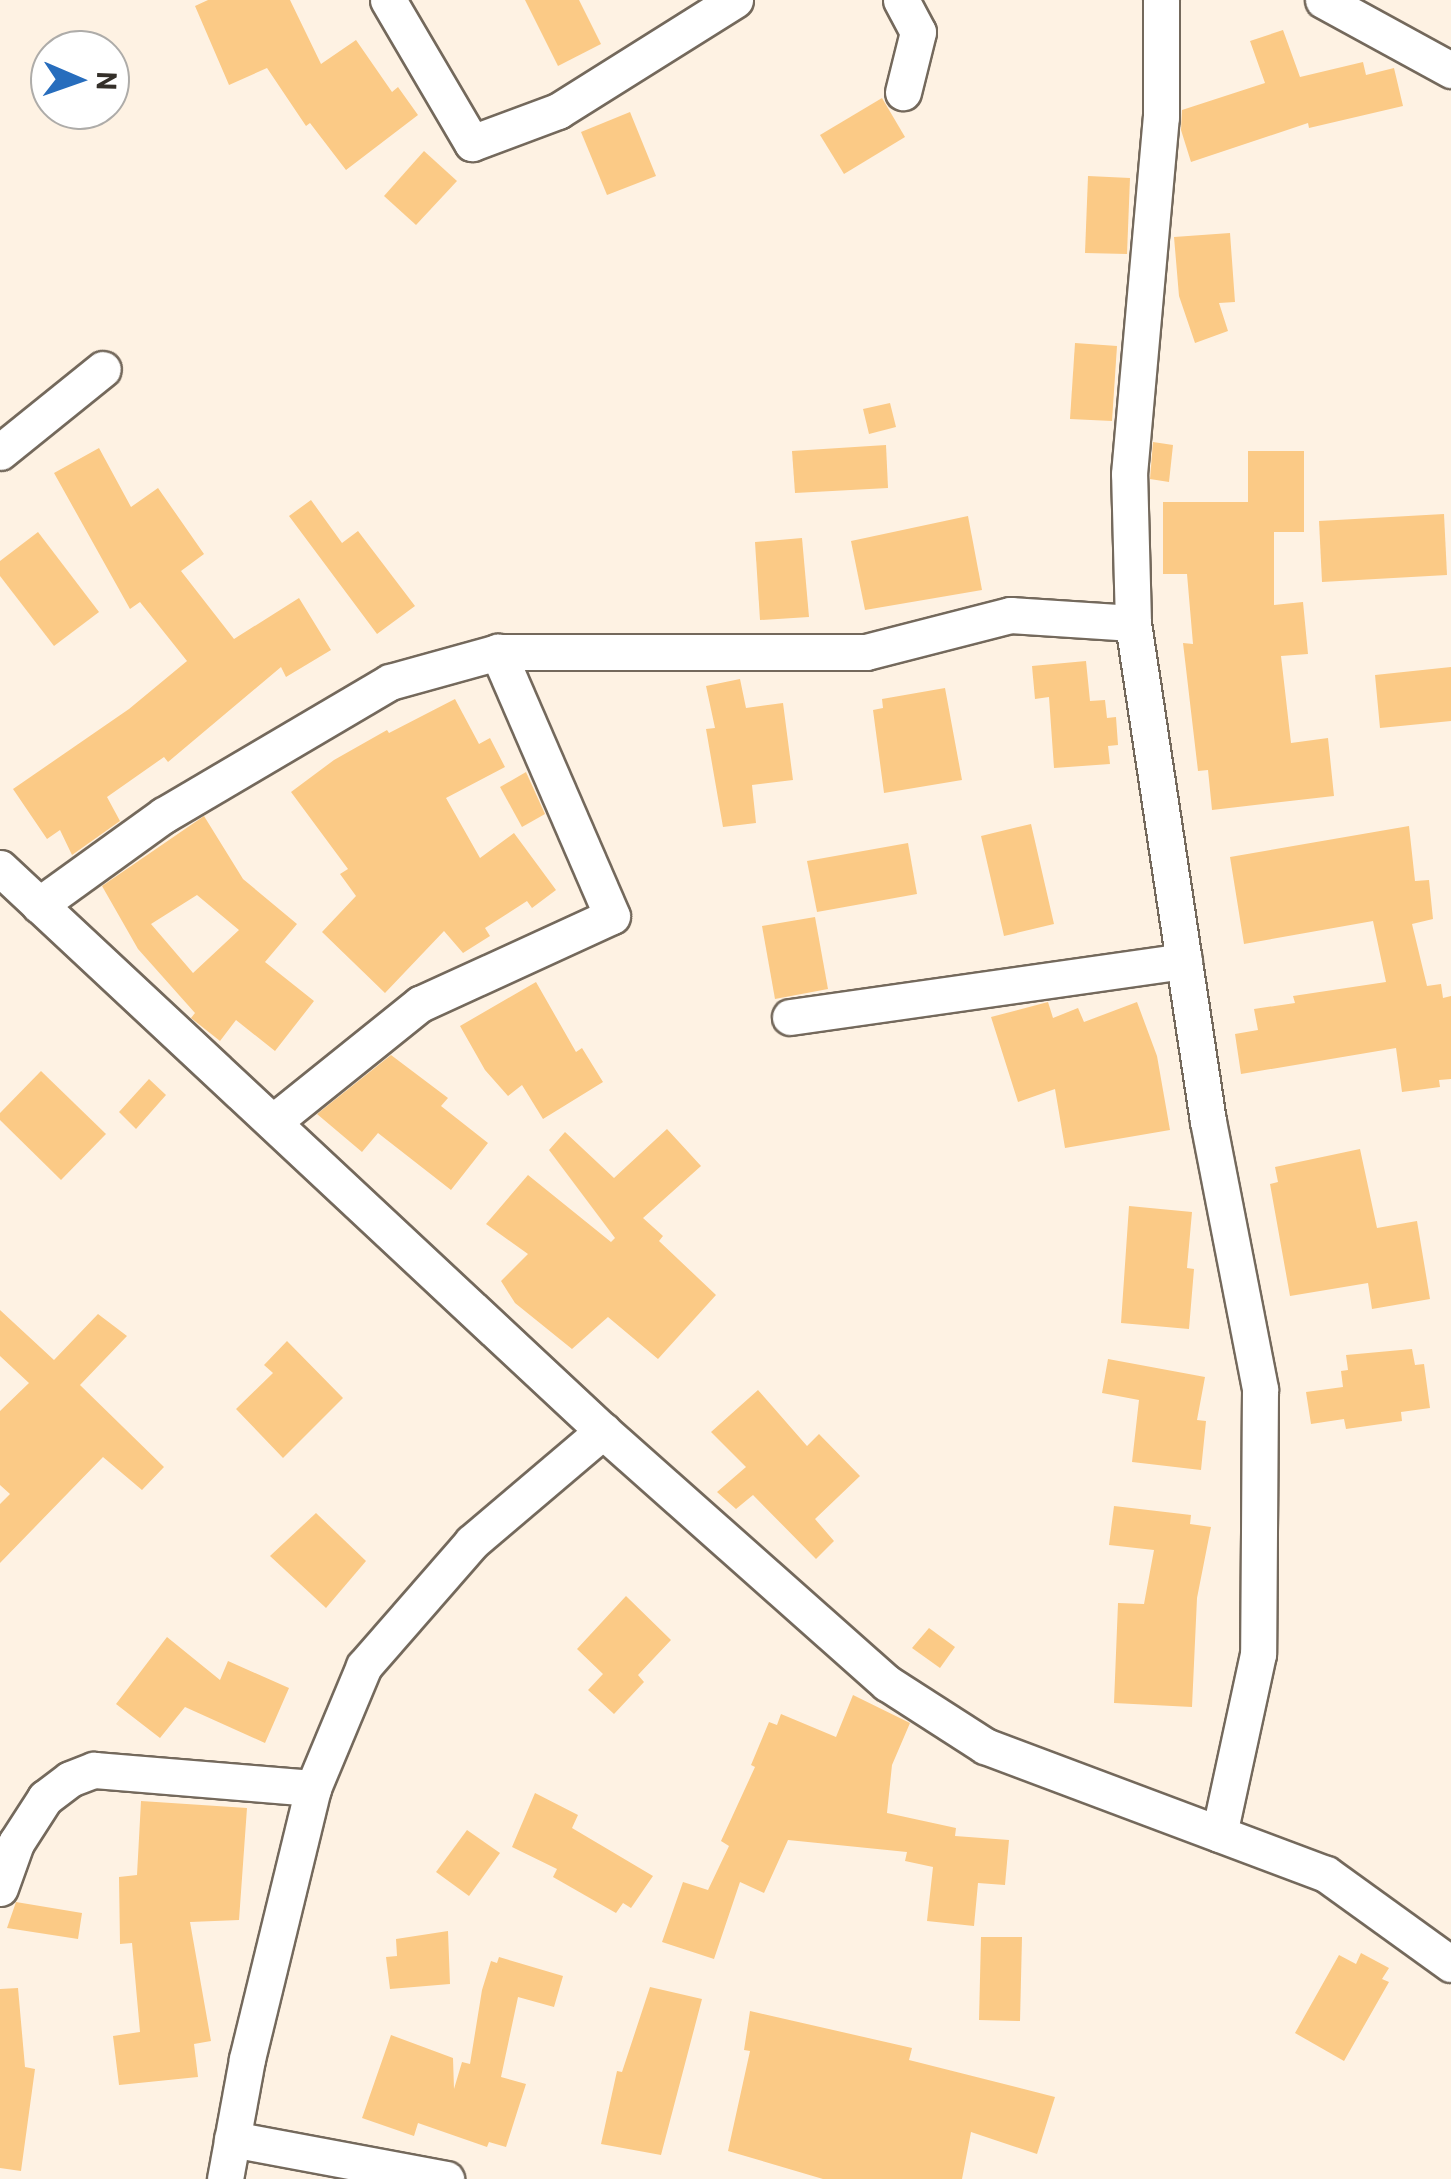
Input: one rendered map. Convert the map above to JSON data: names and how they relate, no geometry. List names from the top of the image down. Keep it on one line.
{"north":"right"}
